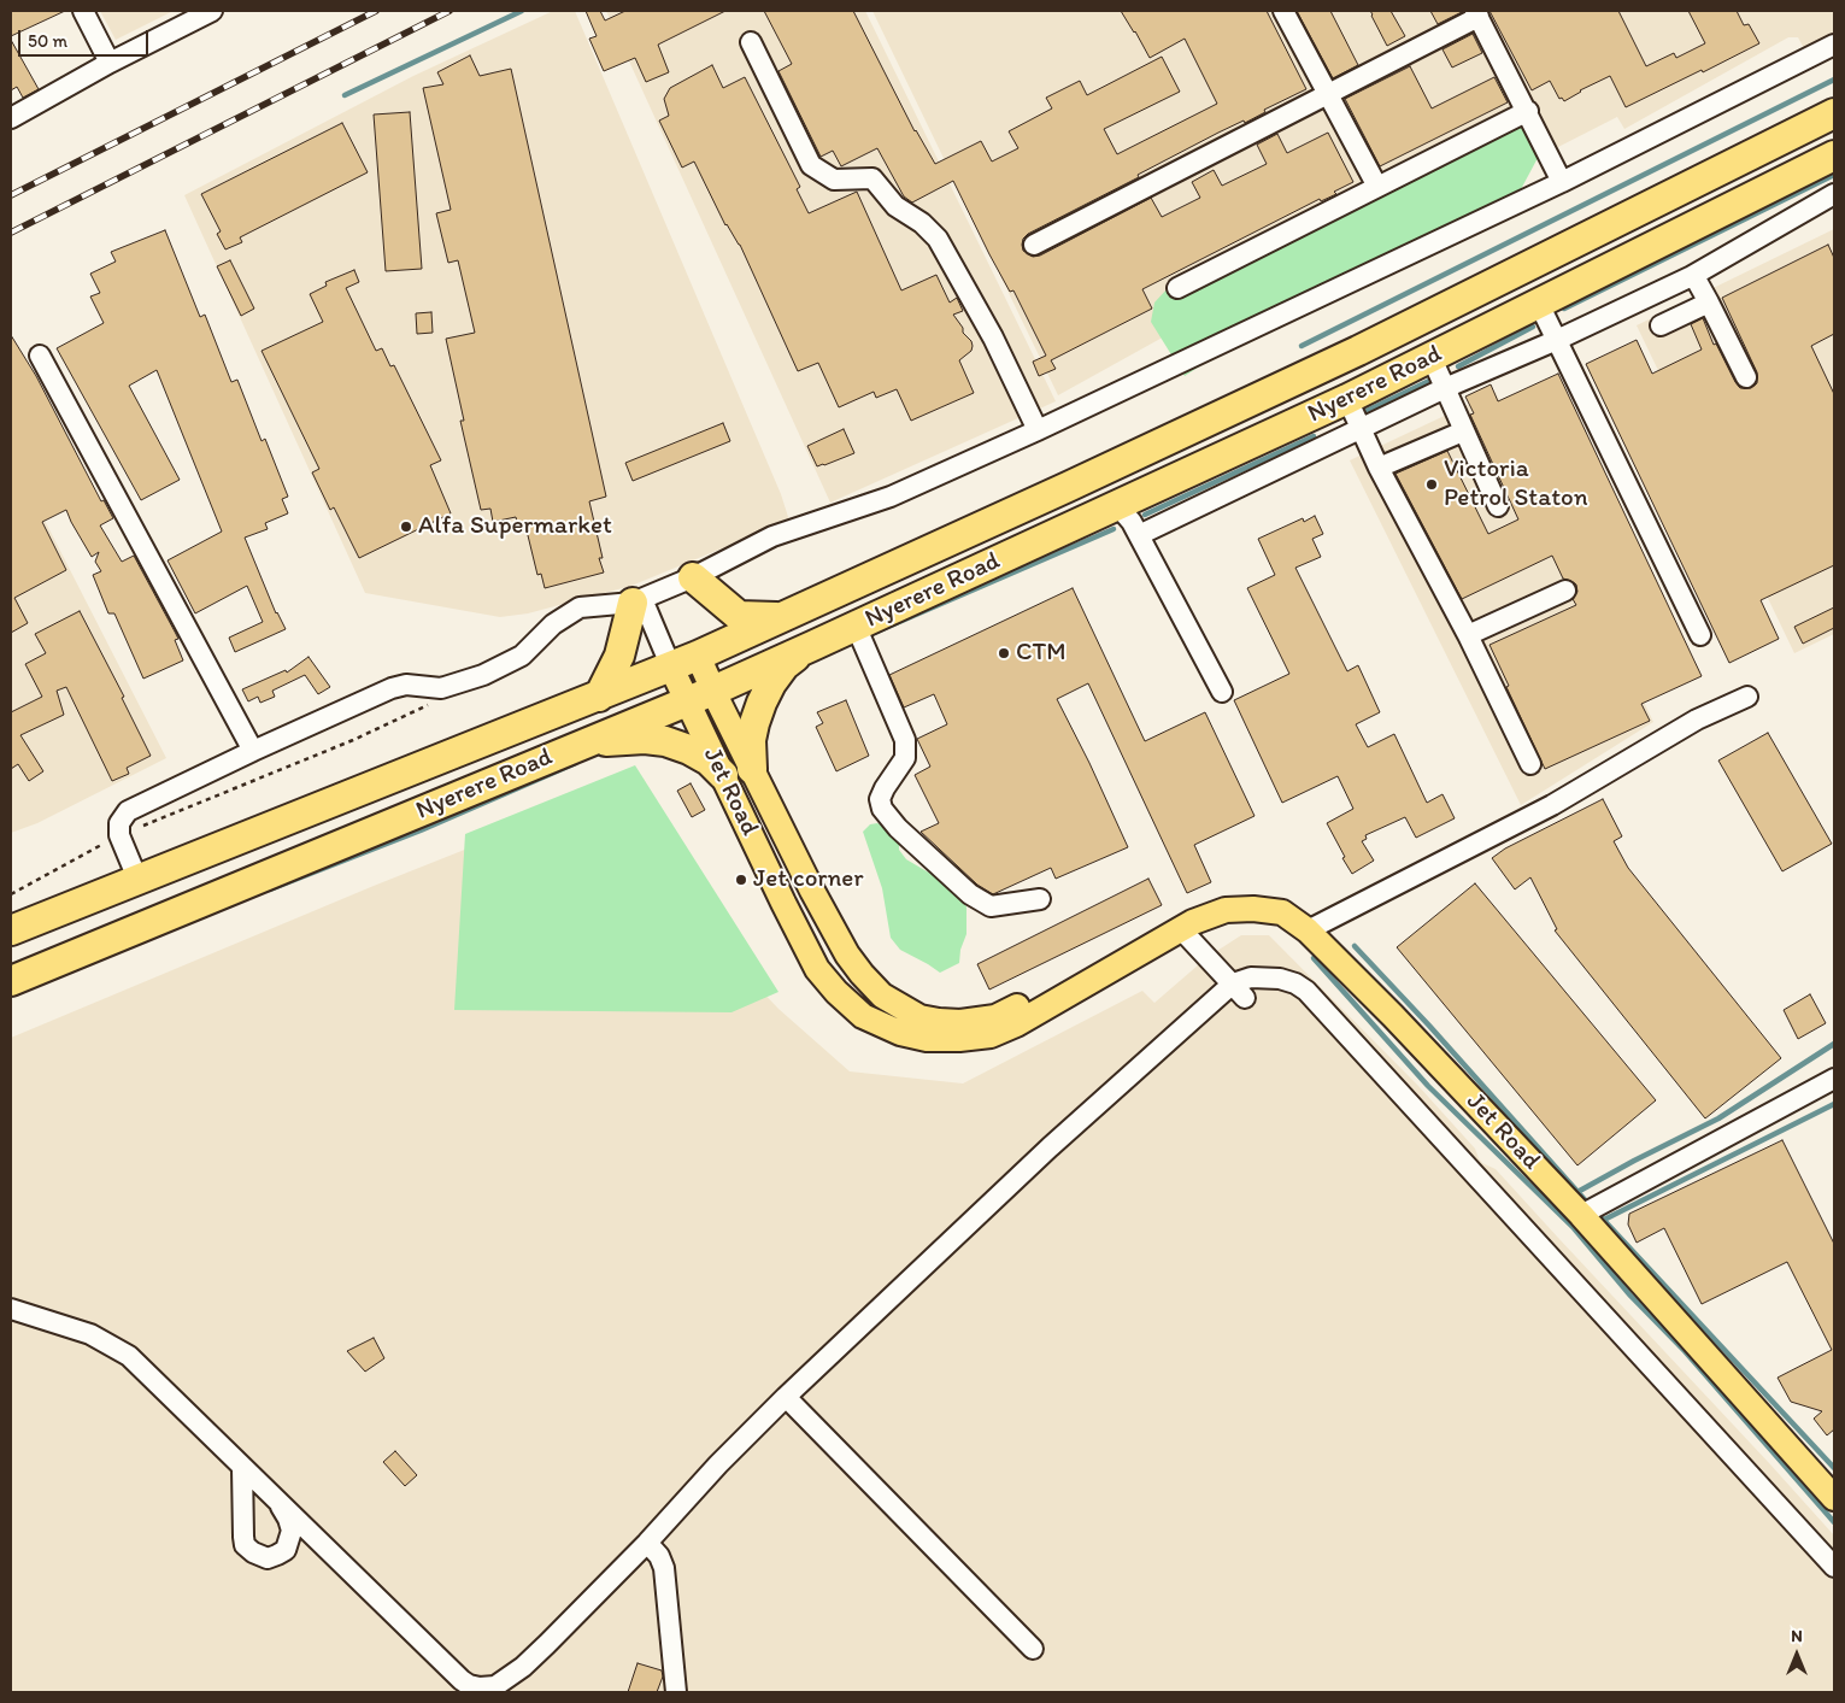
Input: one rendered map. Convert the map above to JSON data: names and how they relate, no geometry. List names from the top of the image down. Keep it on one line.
{"streets":{"highway":["Nyerere Road"],"main road":["Jet Road"]},"crossings":[["Nyerere Road","Jet Road"]],"places":["Victoria Petrol Staton","Alfa Supermarket","CTM","Jet corner"],"scale_bar":"50 m","north":"top"}
